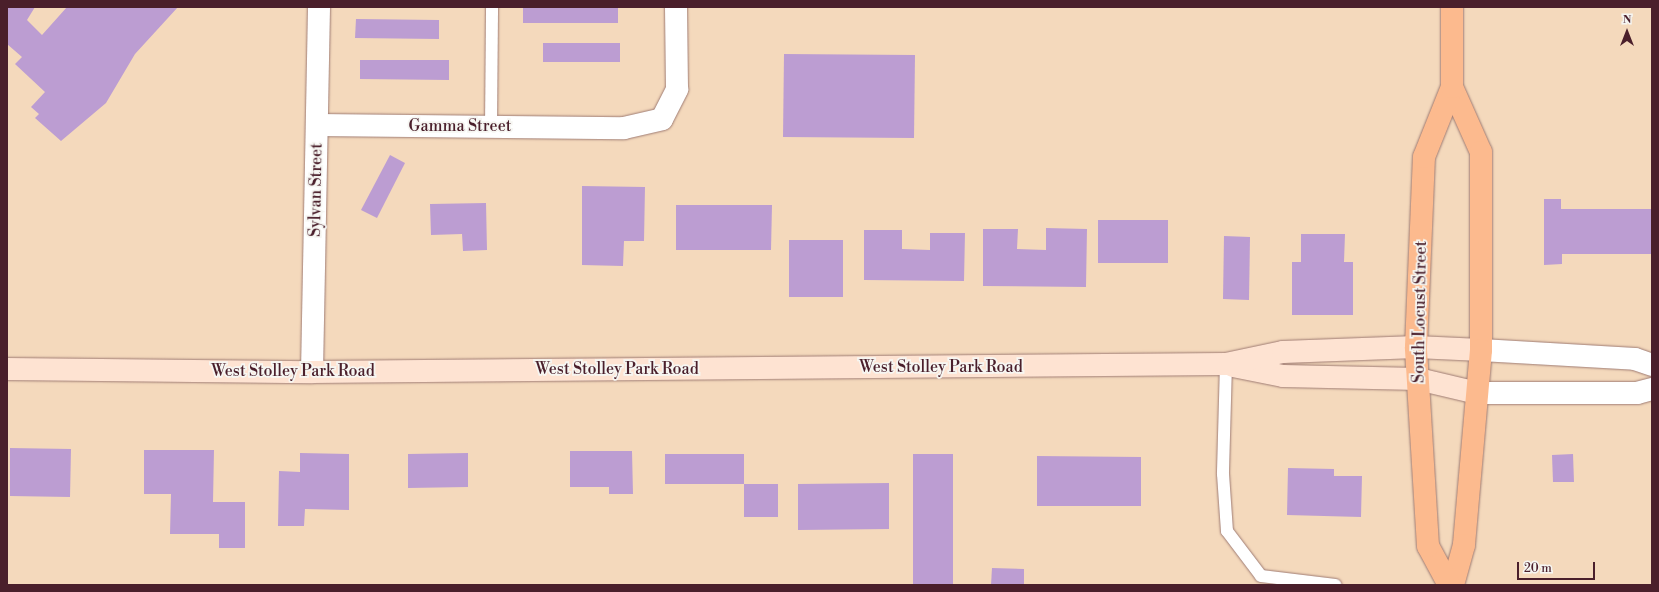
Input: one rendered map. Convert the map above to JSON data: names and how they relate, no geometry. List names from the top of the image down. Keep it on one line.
{"streets":{"main road":["South Locust Street","West Stolley Park Road"],"street":["Gamma Street","Sylvan Street"]},"crossings":[["Gamma Street","Sylvan Street"],["Sylvan Street","West Stolley Park Road"],["South Locust Street","West Stolley Park Road"]],"scale_bar":"20 m","north":"top"}
